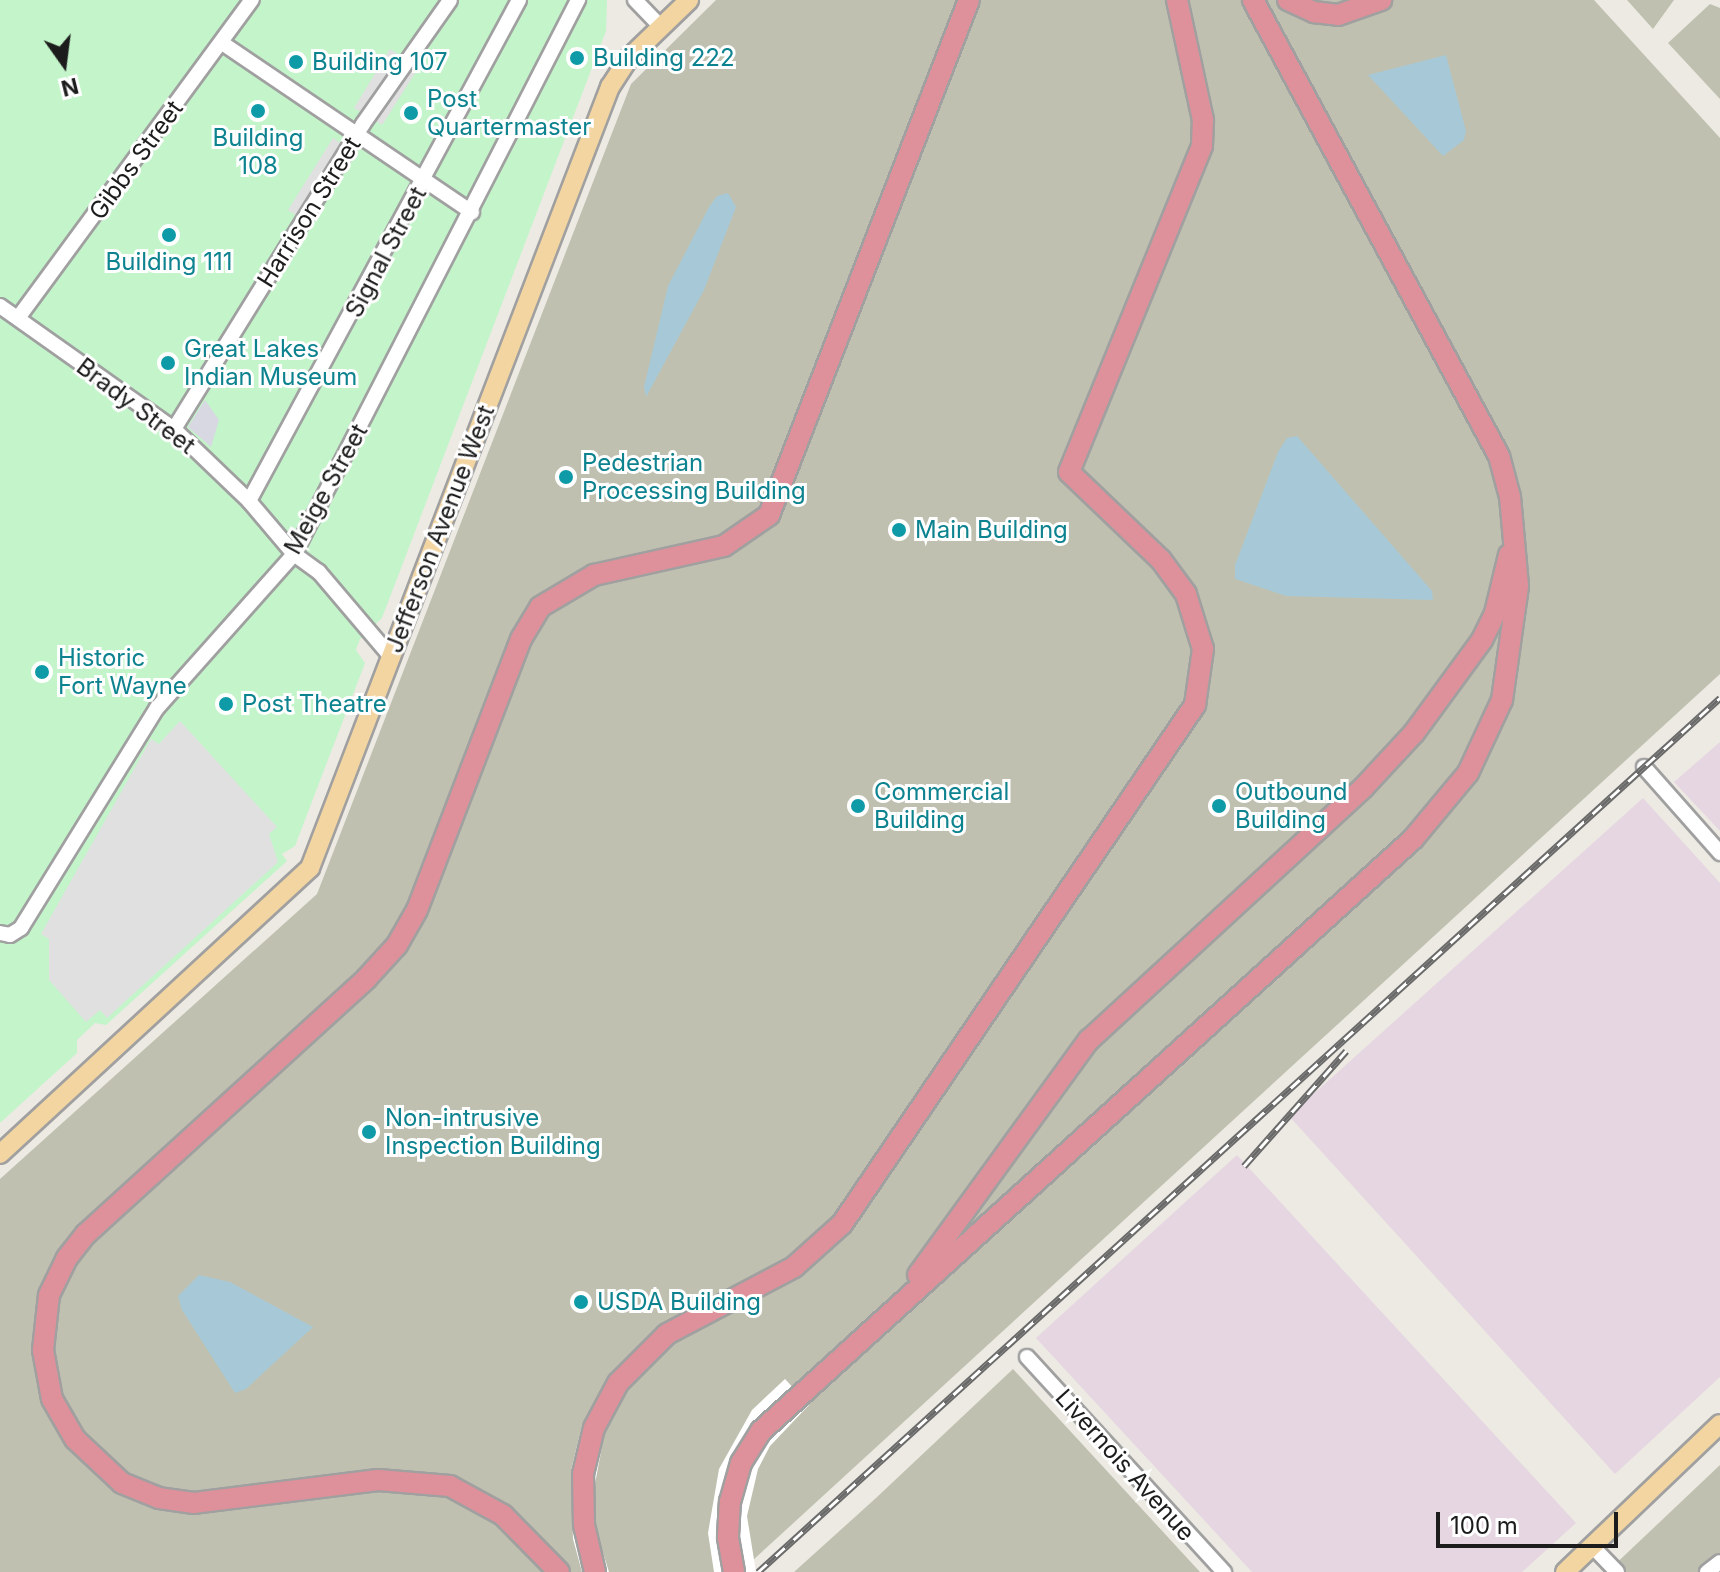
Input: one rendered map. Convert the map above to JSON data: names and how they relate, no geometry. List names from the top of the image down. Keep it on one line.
{"streets":{"main road":["Jefferson Avenue West"],"street":["Gibbs Street","Harrison Street","Signal Street","Brady Street","Meige Street","Livernois Avenue"]},"crossings":[["Gibbs Street","Brady Street"],["Harrison Street","Brady Street"],["Signal Street","Brady Street"],["Brady Street","Meige Street"],["Brady Street","Jefferson Avenue West"]],"places":["Building 222","Building 107","Building 108","Post Quartermaster","Building 111","Great Lakes Indian Museum","Pedestrian Processing Building","Main Building","Historic Fort Wayne","Post Theatre","Commercial Building","Outbound Building","Non-intrusive Inspection Building","USDA Building"],"scale_bar":"100 m","north":"bottom"}
